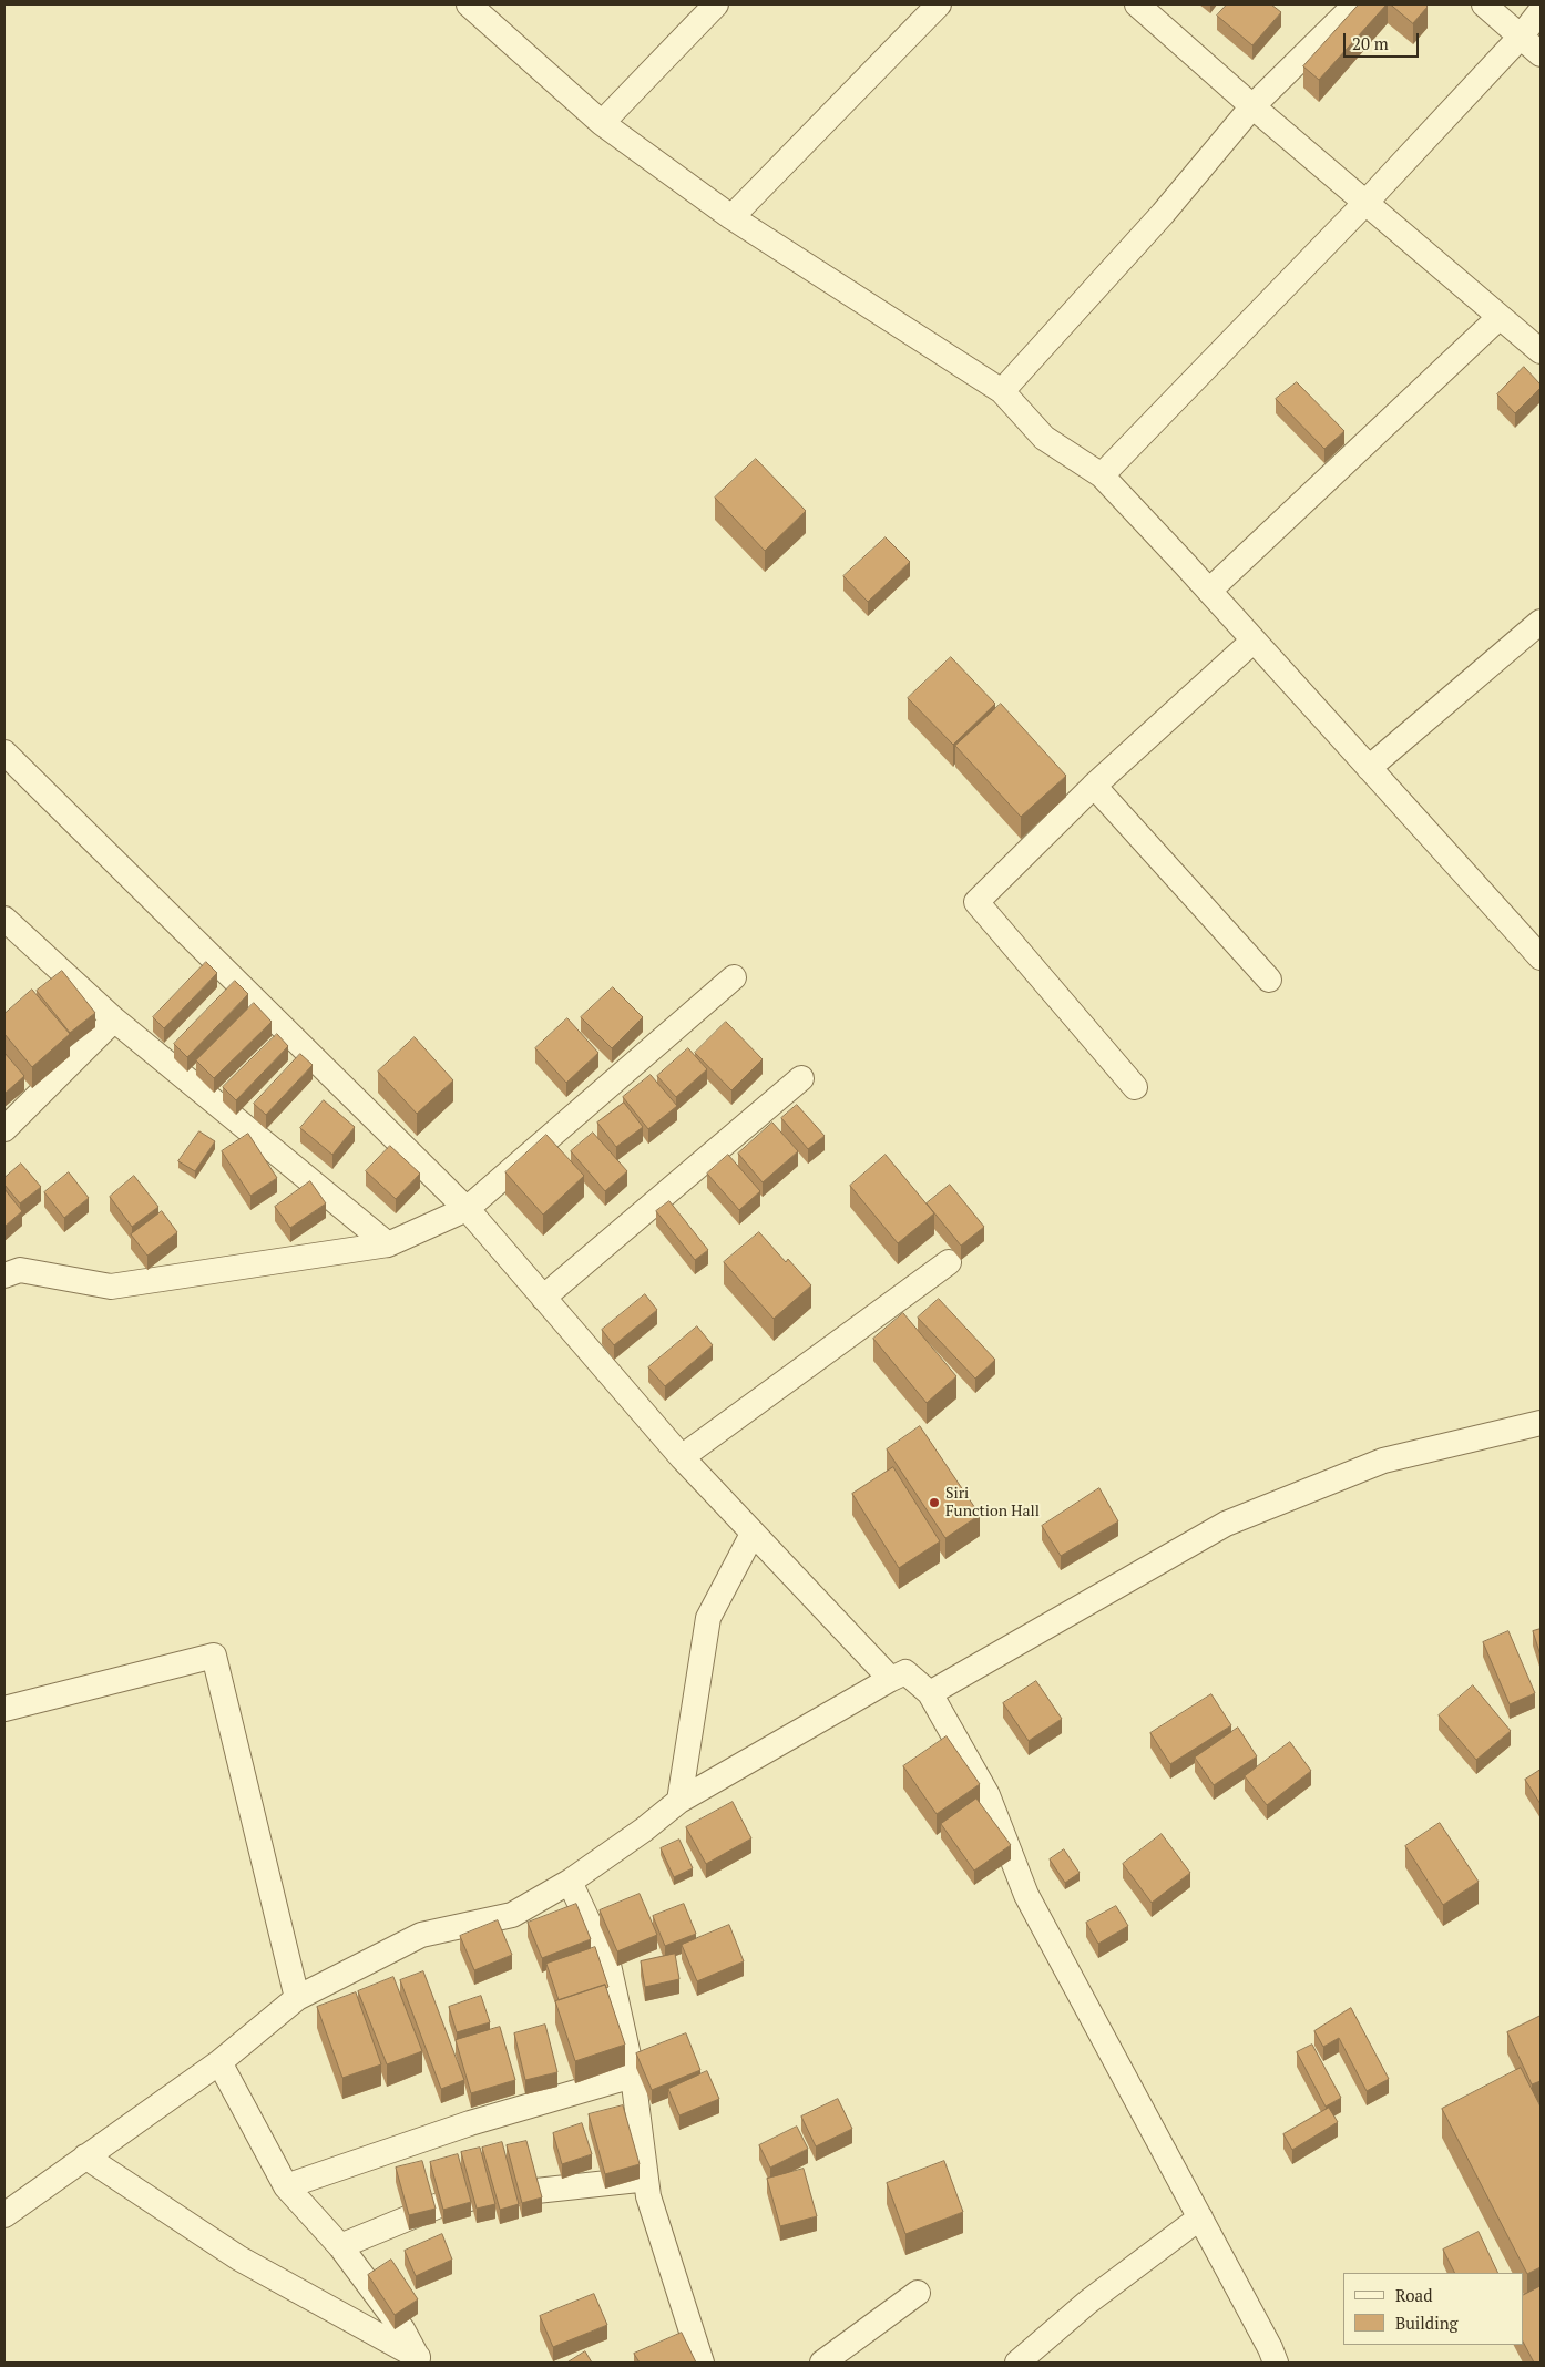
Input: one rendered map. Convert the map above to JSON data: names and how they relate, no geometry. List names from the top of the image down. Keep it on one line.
{"places":["Siri Function Hall"],"legend":["Road","Building"],"scale_bar":"20 m"}
